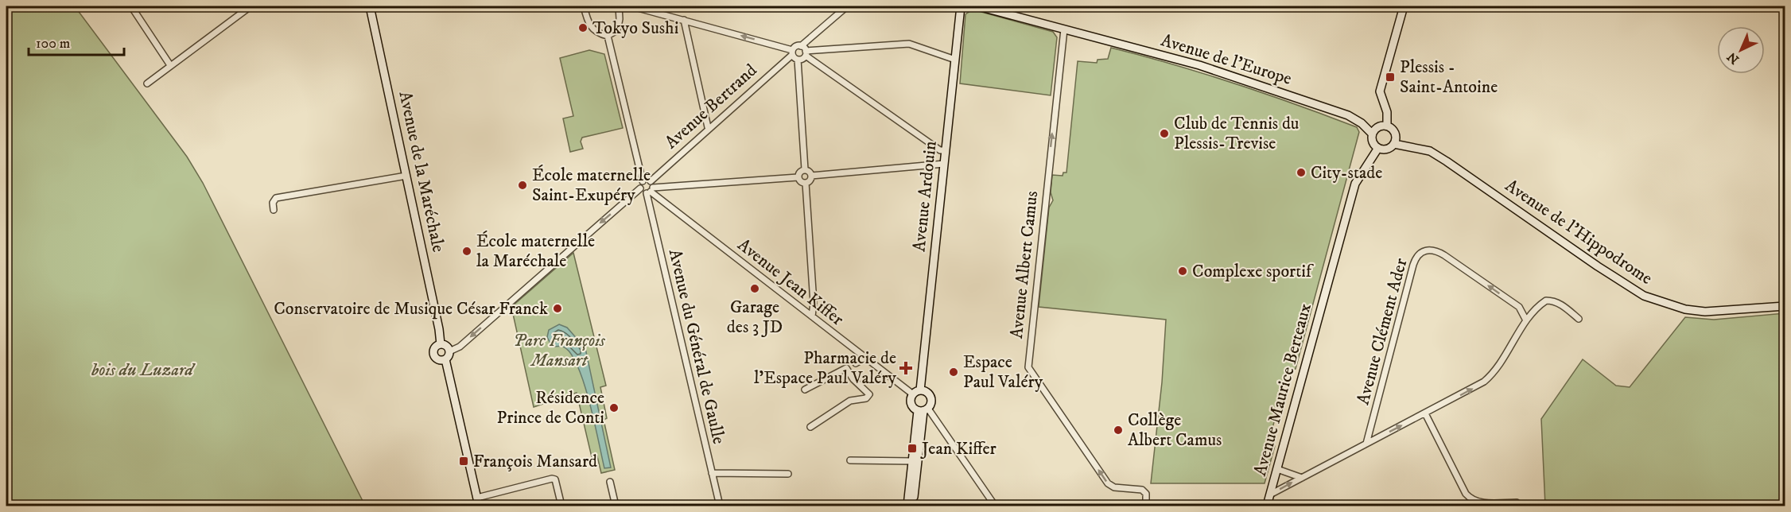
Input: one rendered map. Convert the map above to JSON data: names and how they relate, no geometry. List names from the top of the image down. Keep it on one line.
{"streets":{"street":["Avenue de l'Europe","Avenue Bertrand","Avenue de la Maréchale","Avenue Ardouin","Avenue de l'Hippodrome","Avenue Albert Camus","Avenue Jean Kiffer","Avenue Clément Ader","Avenue du Général de Gaulle","Avenue Maurice Berteaux"]},"crossings":[["Avenue de l'Europe","Avenue de l'Hippodrome"],["Avenue de l'Europe","Avenue Albert Camus"],["Avenue de l'Europe","Avenue Maurice Berteaux"],["Avenue Bertrand","Avenue Jean Kiffer"],["Avenue Bertrand","Avenue du Général de Gaulle"],["Avenue Ardouin","Avenue Jean Kiffer"],["Avenue de l'Hippodrome","Avenue Maurice Berteaux"],["Avenue Jean Kiffer","Avenue du Général de Gaulle"]],"one_way":["Avenue Albert Camus"],"parks":["Parc François Mansart","bois du Luzard"],"places":{"other":["Tokyo Sushi","Club de Tennis du Plessis-Trevise","City-stade","École maternelle Saint-Exupéry","École maternelle la Maréchale","Complexe sportif","Garage des 3 JD","Conservatoire de Musique César Franck","Espace Paul Valéry","Résidence Prince de Conti","Collège Albert Camus"],"transit":["Plessis - Saint-Antoine","Jean Kiffer","François Mansard"],"health":["Pharmacie de l'Espace Paul Valéry"]},"scale_bar":"100 m","north":"bottom left"}
